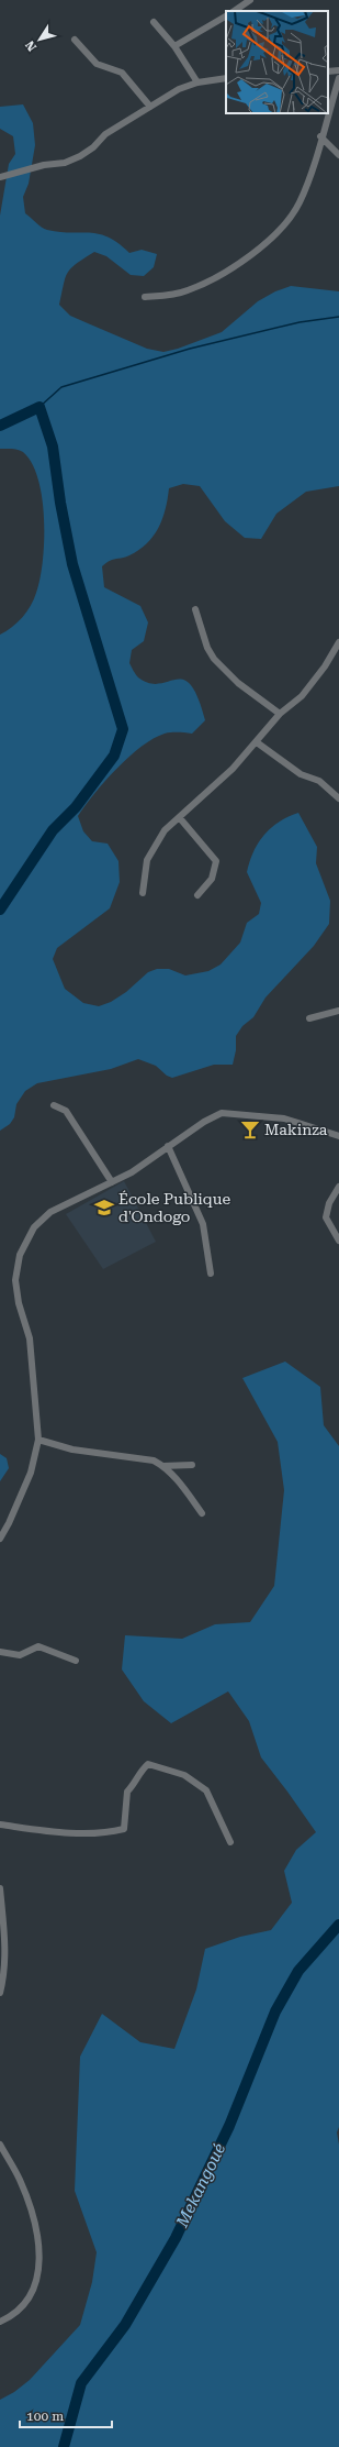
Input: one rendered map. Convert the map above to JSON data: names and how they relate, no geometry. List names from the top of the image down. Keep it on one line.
{"water":["Mekangoué"],"places":{"bar":["Makinza"],"school or university":["École Publique d'Ondogo"]},"scale_bar":"100 m","north":"bottom left"}
